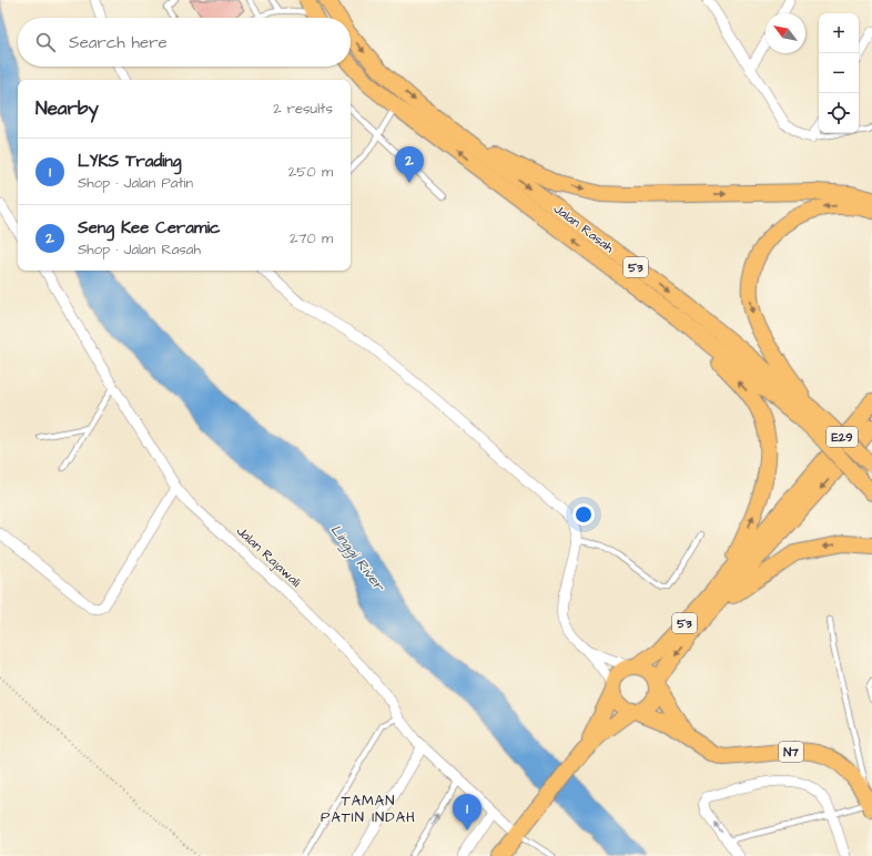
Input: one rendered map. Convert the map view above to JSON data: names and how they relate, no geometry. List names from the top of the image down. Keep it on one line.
{"streets":{"main road":["Jalan Rasah","53","E29","N7"],"street":["Jalan Rajawali"]},"crossings":[["53","Jalan Rajawali"],["53","N7"]],"districts":["TAMAN PATIN INDAH"],"water":["Linggi River"],"north":"top left","page":{"map_buttons":["+","−"],"search":"Search here","heading":["Nearby","2 results"],"list":[{"mark":"1","name":"LYKS Trading","note":"Shop · Jalan Patin","value":"250 m"},{"mark":"2","name":"Seng Kee Ceramic","note":"Shop · Jalan Rasah","value":"270 m"}],"pins":["2","1"]}}
